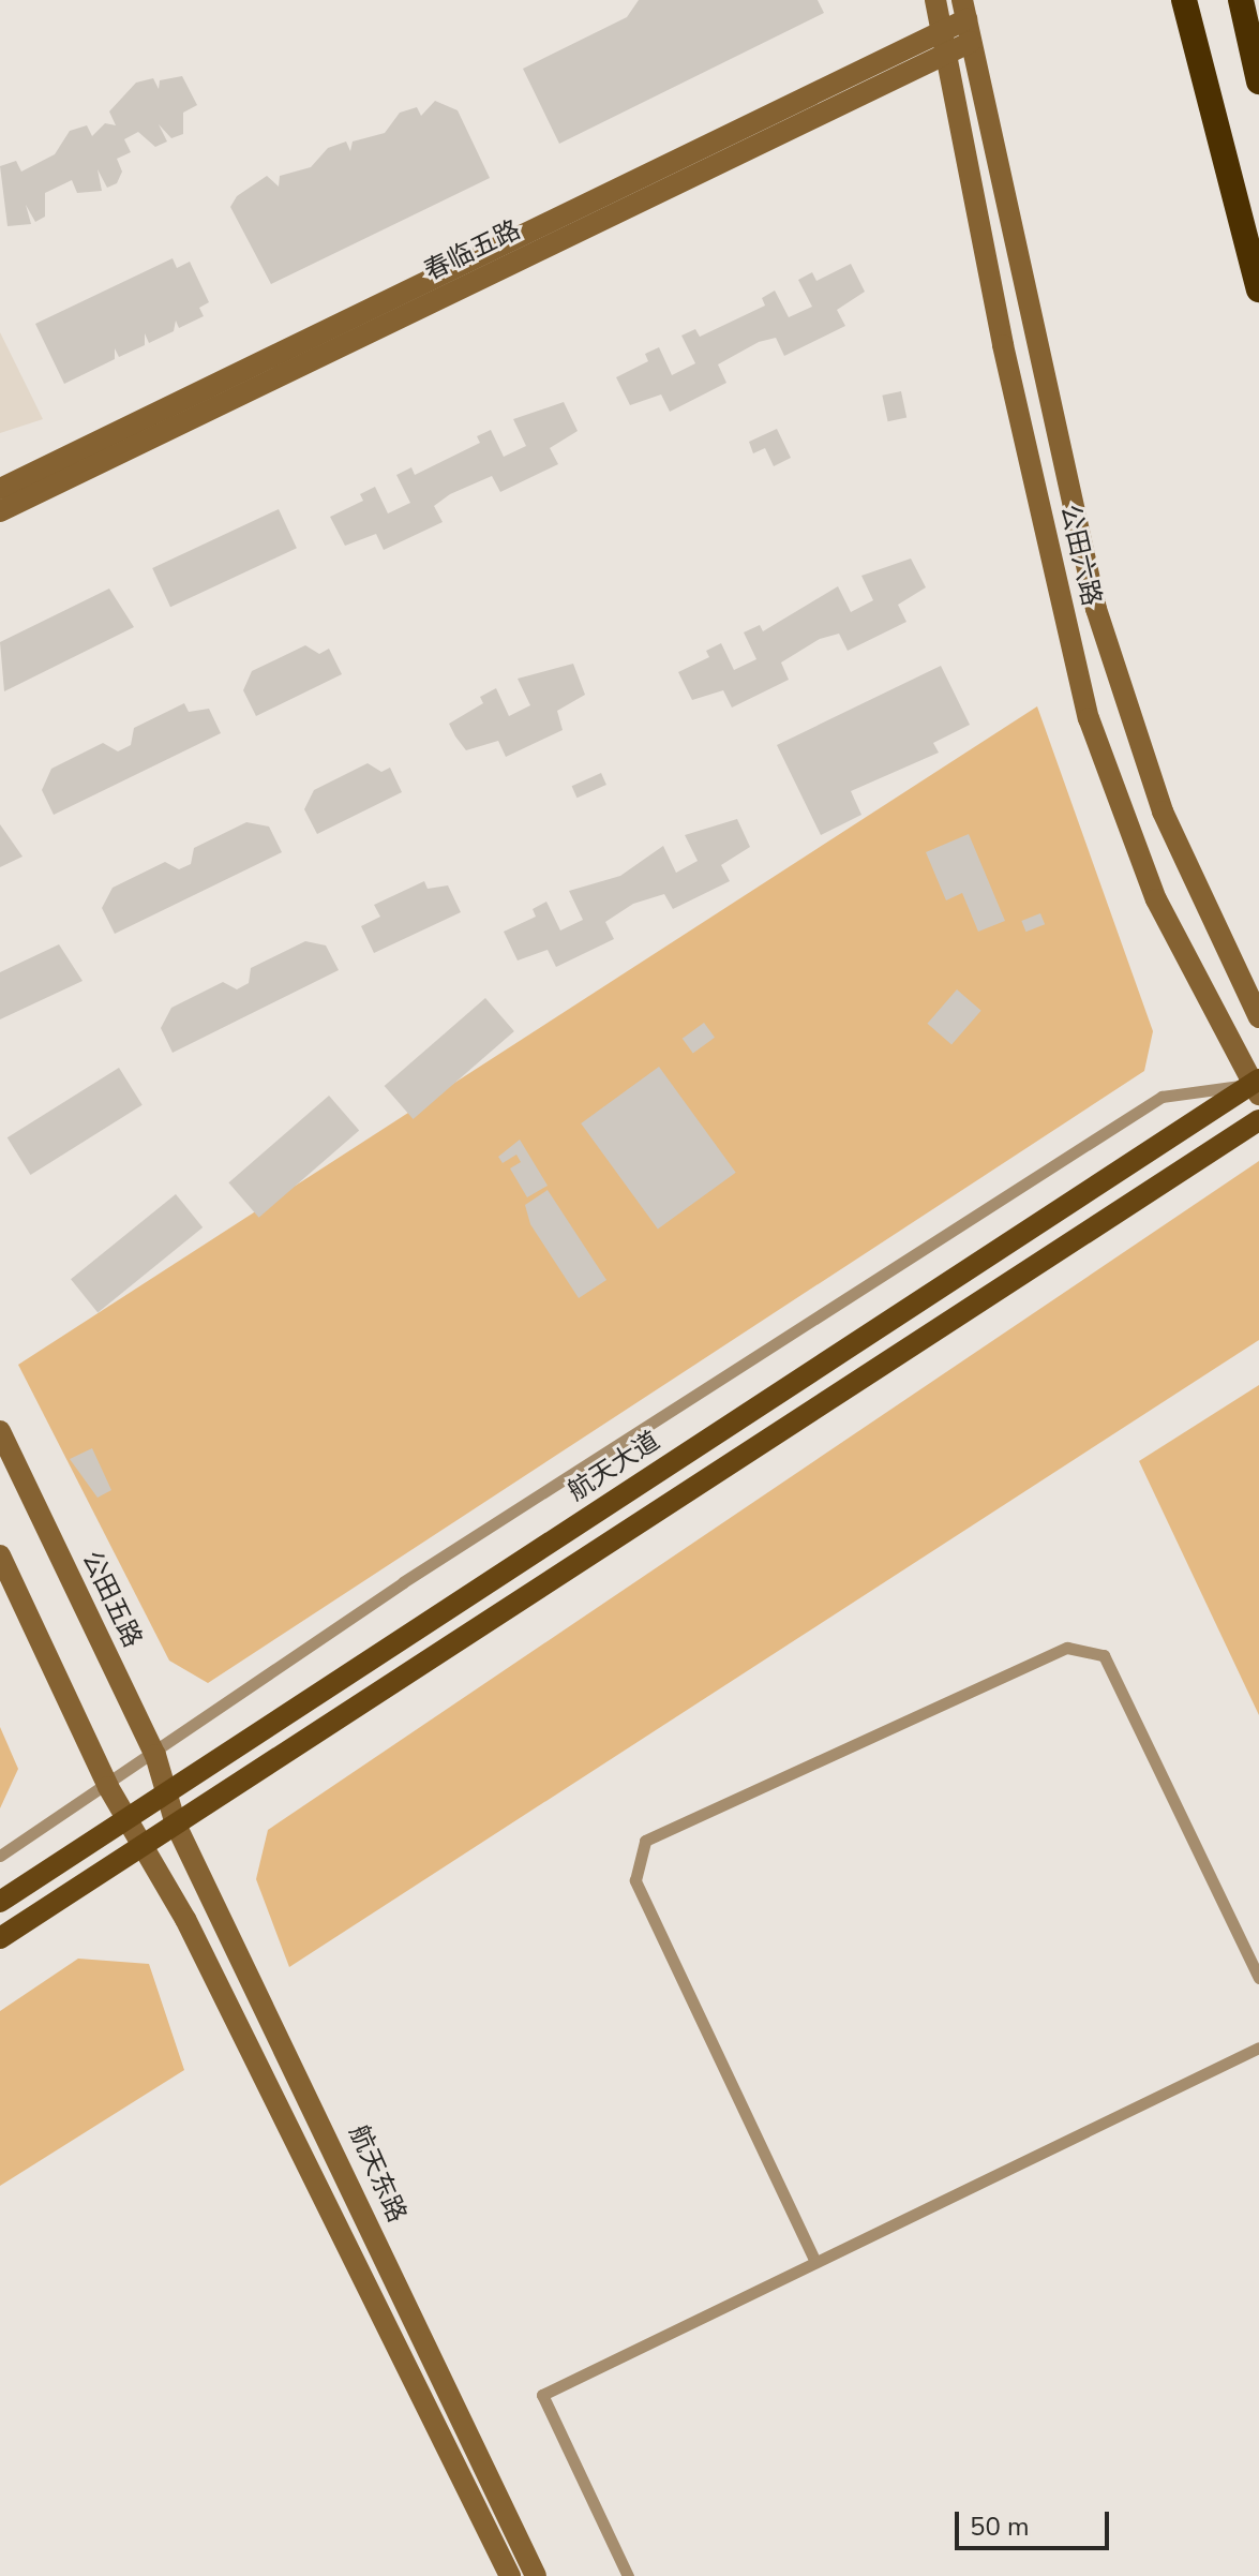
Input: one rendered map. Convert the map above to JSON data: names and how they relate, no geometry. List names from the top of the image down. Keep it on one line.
{"streets":{"main road":["航天大道"],"street":["春临五路","公田六路","公田五路","航天东路"]},"crossings":[["春临五路","公田六路"],["公田六路","航天大道"],["航天大道","公田五路"],["航天大道","航天东路"],["公田五路","航天东路"]],"scale_bar":"50 m"}
